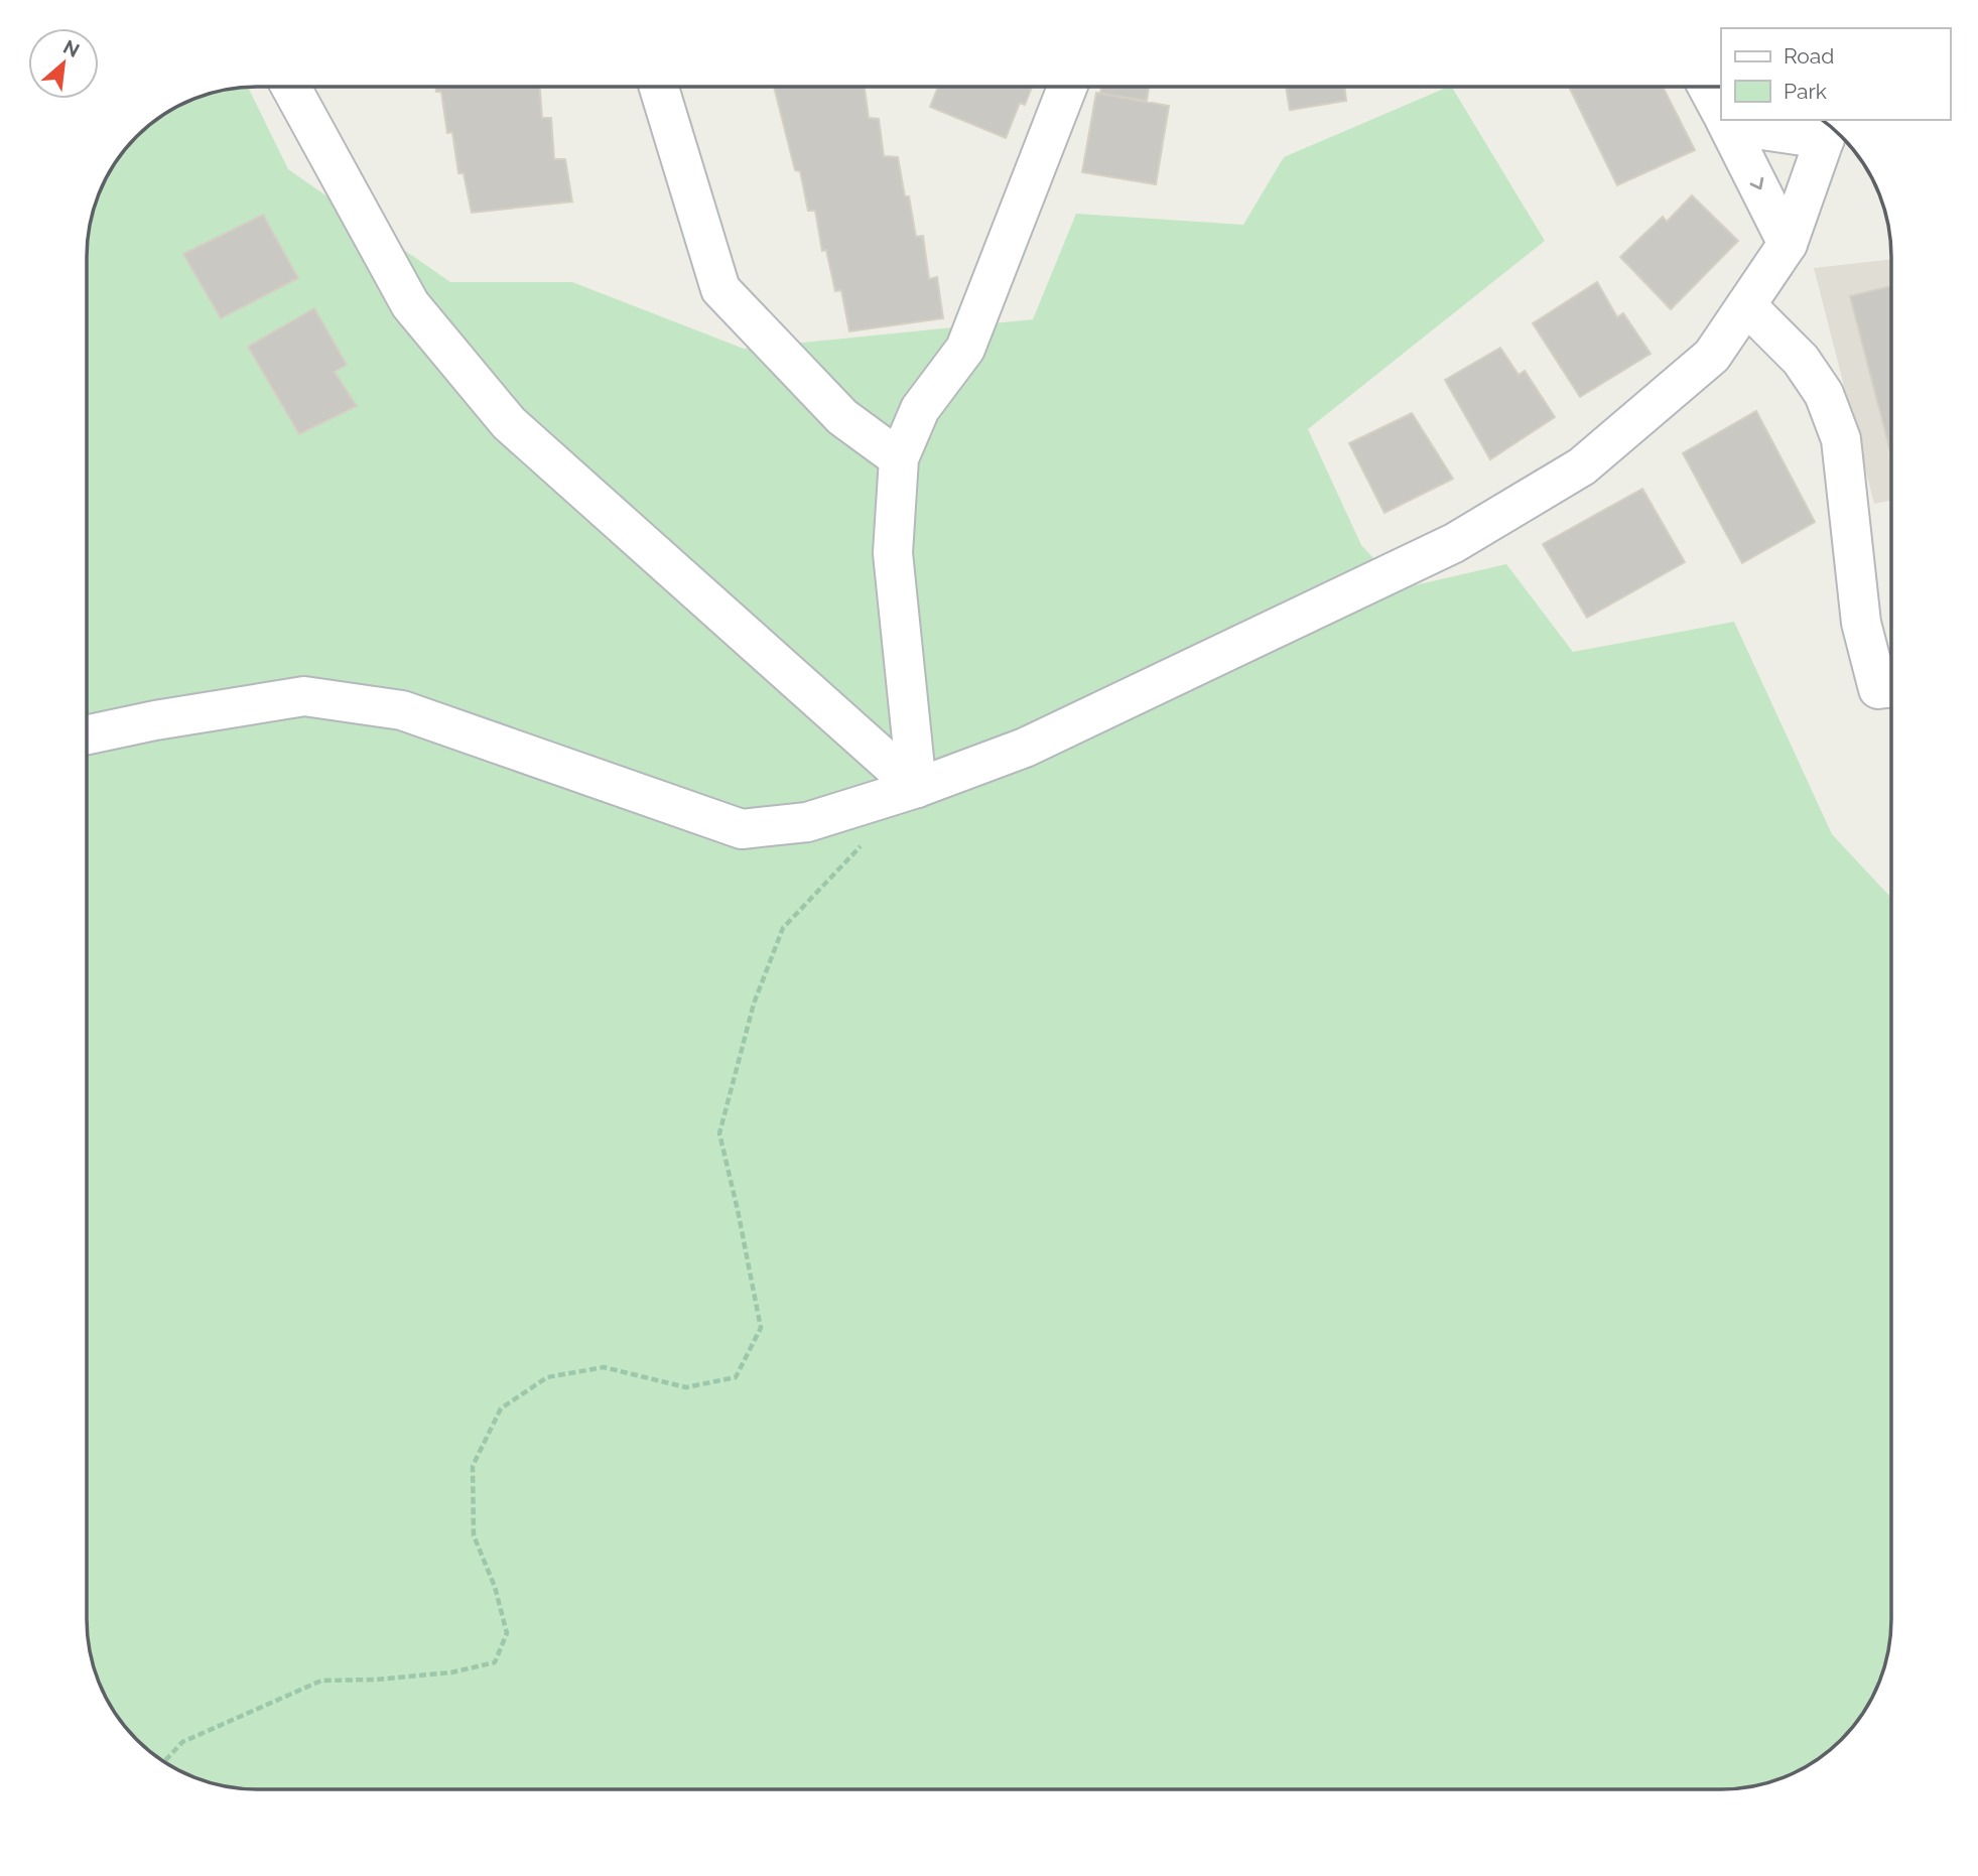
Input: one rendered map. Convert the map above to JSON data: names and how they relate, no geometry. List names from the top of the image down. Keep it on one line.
{"legend":["Road","Park"],"north":"top right"}
